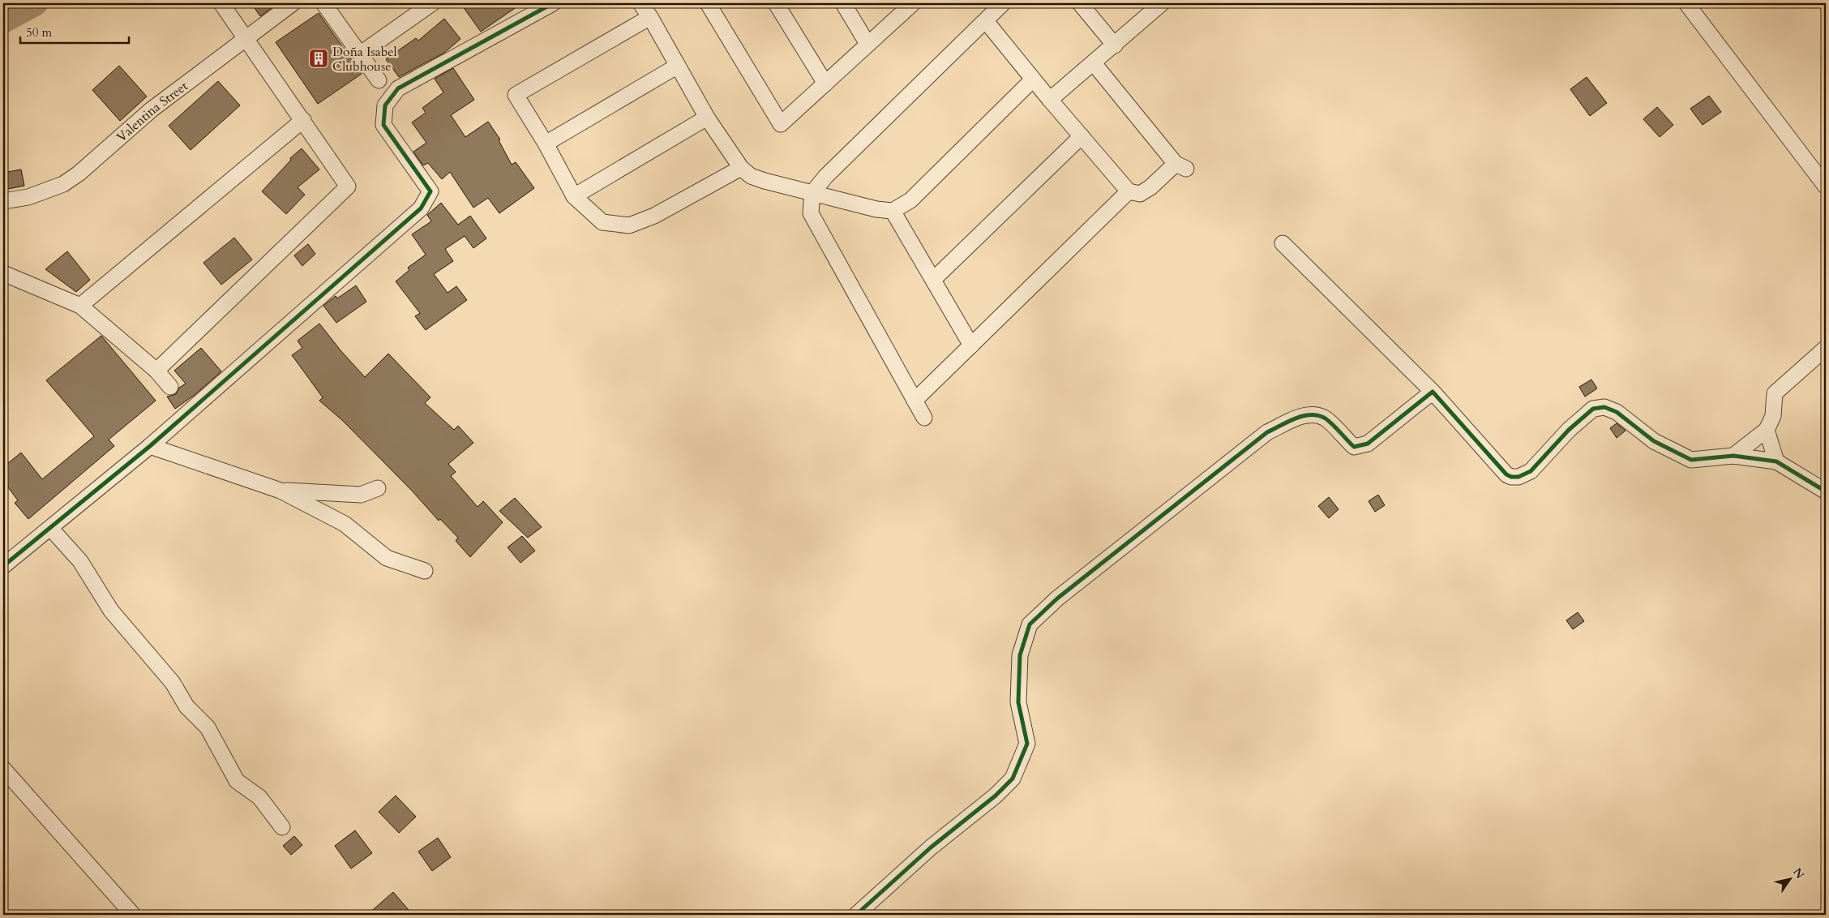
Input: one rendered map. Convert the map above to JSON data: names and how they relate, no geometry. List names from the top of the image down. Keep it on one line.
{"streets":{"street":["Valentina Street"]},"places":{"building":["Doña Isabel Clubhouse"]},"scale_bar":"50 m","north":"top right"}
